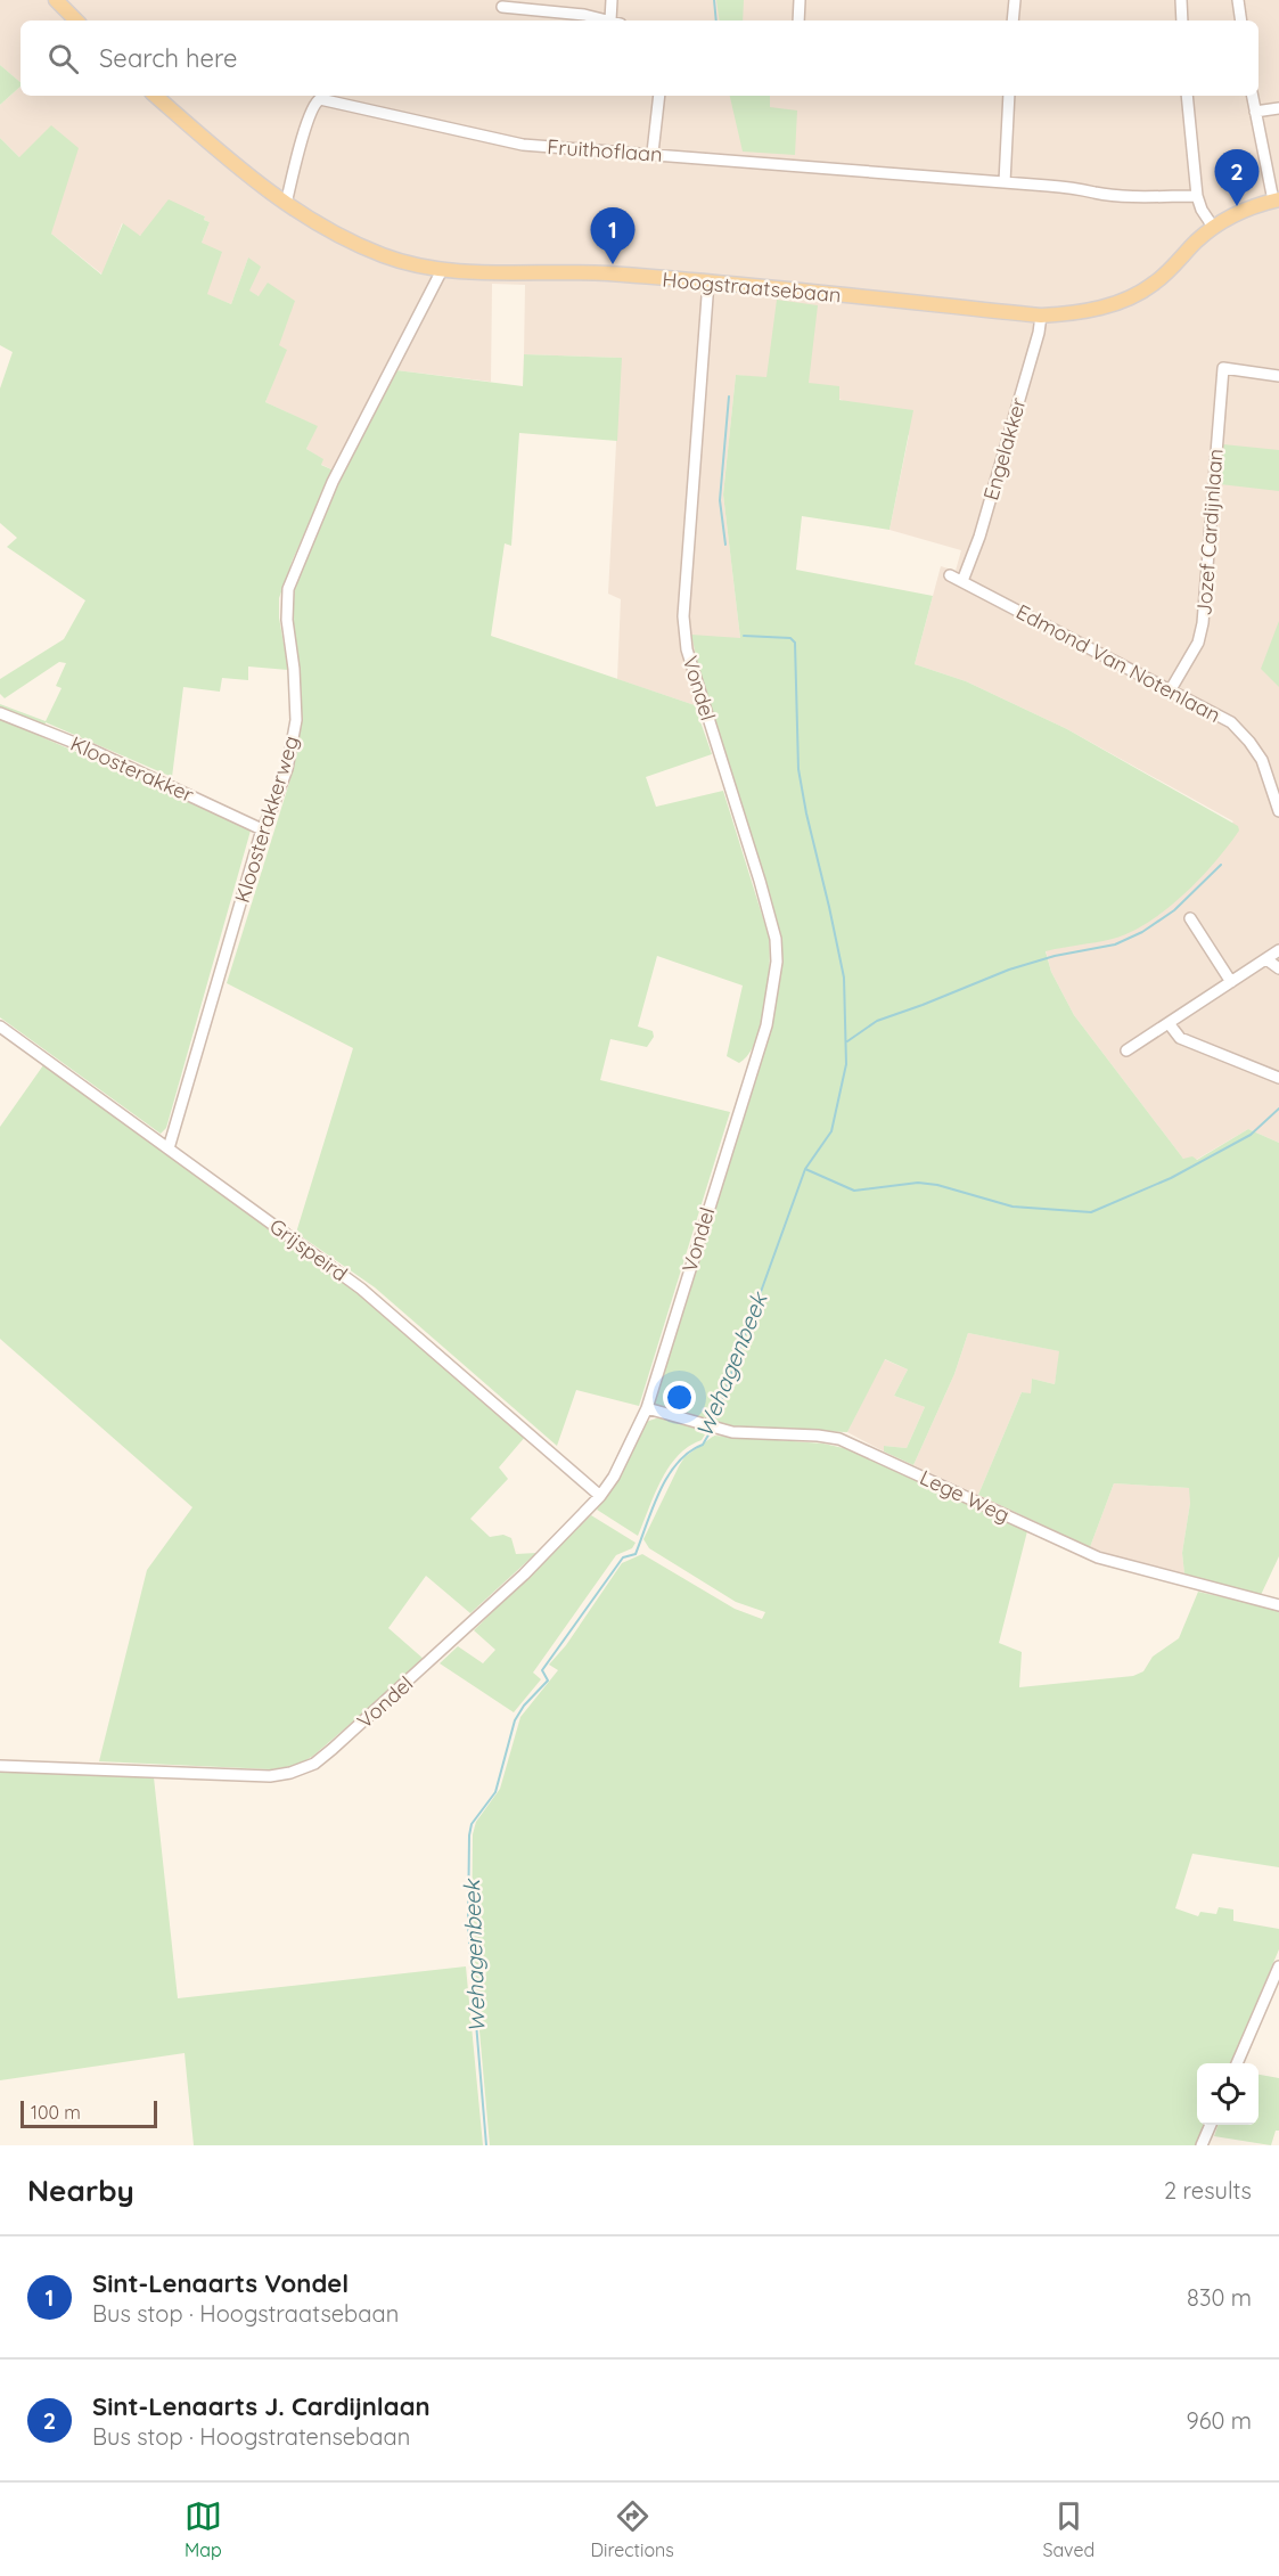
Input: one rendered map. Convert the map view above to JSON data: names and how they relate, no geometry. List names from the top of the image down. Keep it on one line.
{"streets":{"main road":["Hoogstraatsebaan"],"street":["Fruithoflaan","Engelakker","Jozef Cardijnlaan","Edmond Van Notenlaan","Vondel","Kloosterakker","Kloosterakkerweg","Grijspeird","Lege Weg"]},"crossings":[["Fruithoflaan","Hoogstraatsebaan"],["Hoogstraatsebaan","Engelakker"],["Hoogstraatsebaan","Vondel"],["Hoogstraatsebaan","Kloosterakkerweg"],["Engelakker","Edmond Van Notenlaan"],["Jozef Cardijnlaan","Edmond Van Notenlaan"],["Vondel","Grijspeird"],["Vondel","Lege Weg"],["Kloosterakker","Kloosterakkerweg"],["Kloosterakkerweg","Grijspeird"]],"water":["Wehagenbeek"],"scale_bar":"100 m","page":{"search":"Search here","pins":["2","1"],"scale":"100 m","heading":["Nearby","2 results"],"list":[{"mark":"1","name":"Sint-Lenaarts Vondel","note":"Bus stop · Hoogstraatsebaan","value":"830 m"},{"mark":"2","name":"Sint-Lenaarts J. Cardijnlaan","note":"Bus stop · Hoogstratensebaan","value":"960 m"}],"nav":["Map","Directions","Saved"]}}
